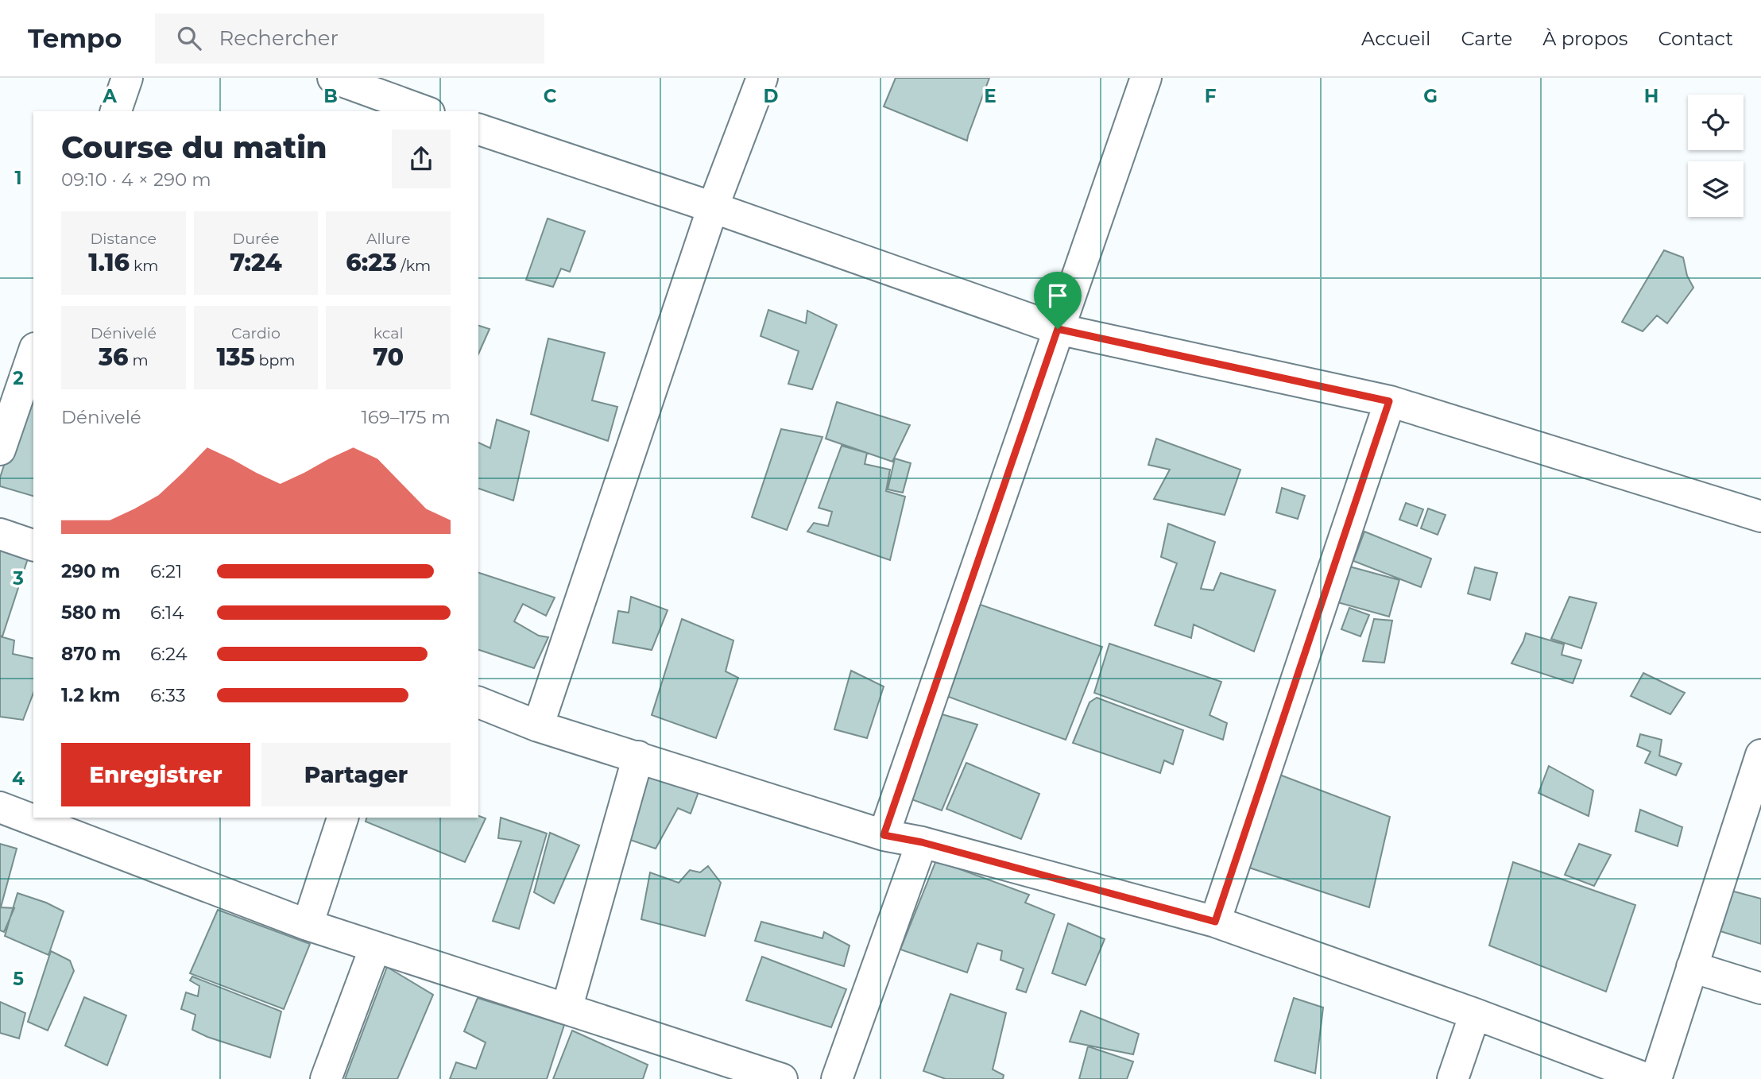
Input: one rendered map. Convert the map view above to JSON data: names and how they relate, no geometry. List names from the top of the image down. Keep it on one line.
{"page":{"header":"Tempo","search":"Rechercher","nav":["Accueil","Carte","À propos","Contact"],"heading":["Course du matin","09:10 · 4 × 290 m"],"stats":[["Distance","1.16 km"],["Durée","7:24"],["Allure","6:23 /km"],["Dénivelé","36 m"],["Cardio","135 bpm"],["kcal","70"]],"chart":["Dénivelé","169–175 m"],"list":[{"name":"290 m","note":"6:21"},{"name":"580 m","note":"6:14"},{"name":"870 m","note":"6:24"},{"name":"1.2 km","note":"6:33"}],"buttons":["Enregistrer","Partager"]},"grid":{"columns":["A","B","C","D","E","F","G","H"],"rows":["1","2","3","4","5"]}}
